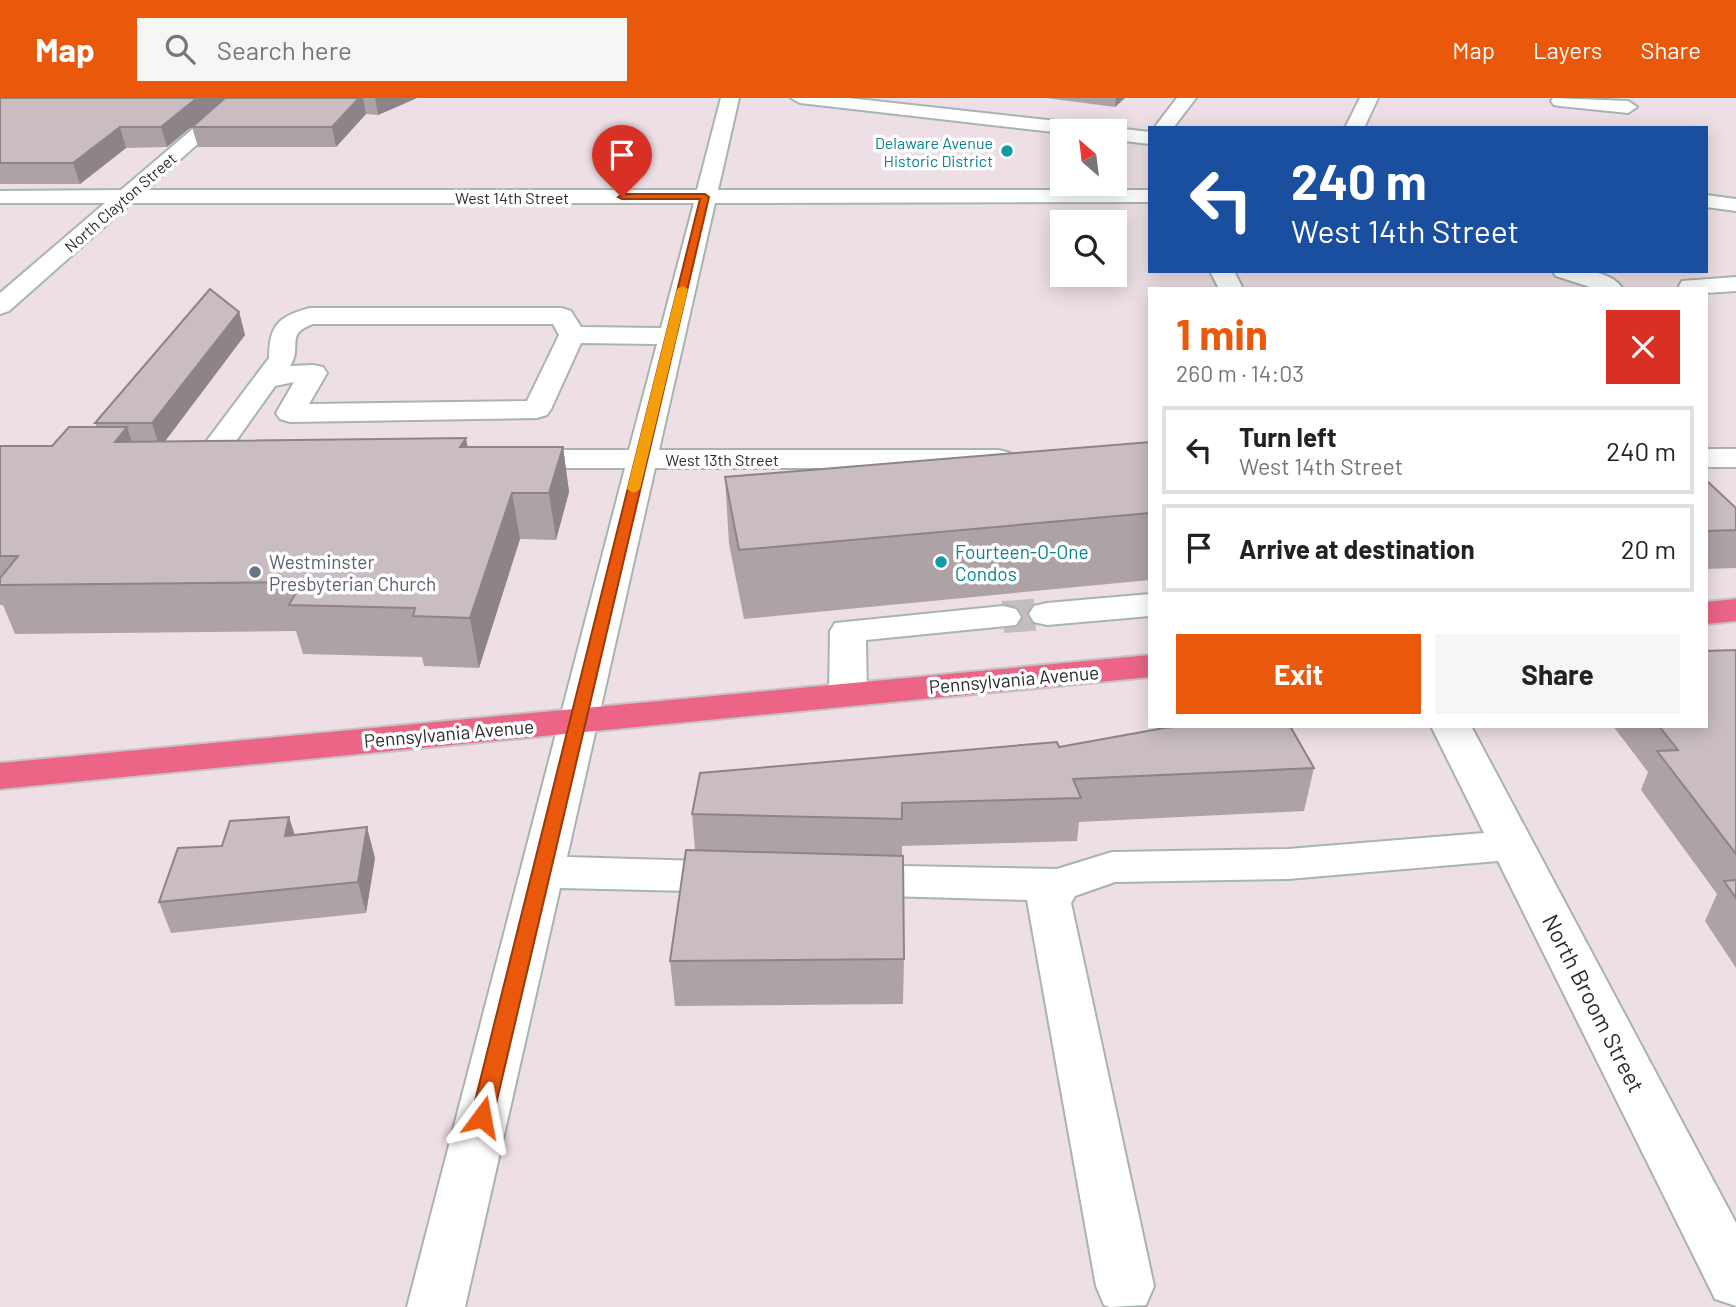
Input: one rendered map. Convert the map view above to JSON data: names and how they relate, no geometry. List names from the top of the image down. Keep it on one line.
{"streets":{"main road":["Pennsylvania Avenue"],"street":["West 14th Street","North Clayton Street","West 13th Street","North Broom Street"]},"crossings":[["West 14th Street","North Clayton Street"]],"places":["Delaware Avenue Historic District","Fourteen-O-One Condos","Westminster Presbyterian Church"],"north":"top left","page":{"header":"Map","search":"Search here","nav":["Map","Layers","Share"],"turn":["240 m","West 14th Street"],"heading":["1 min","260 m · 14:03"],"list":[{"name":"Turn left","note":"West 14th Street","value":"240 m"},{"name":"Arrive at destination","value":"20 m"}],"buttons":["Exit","Share"]}}
